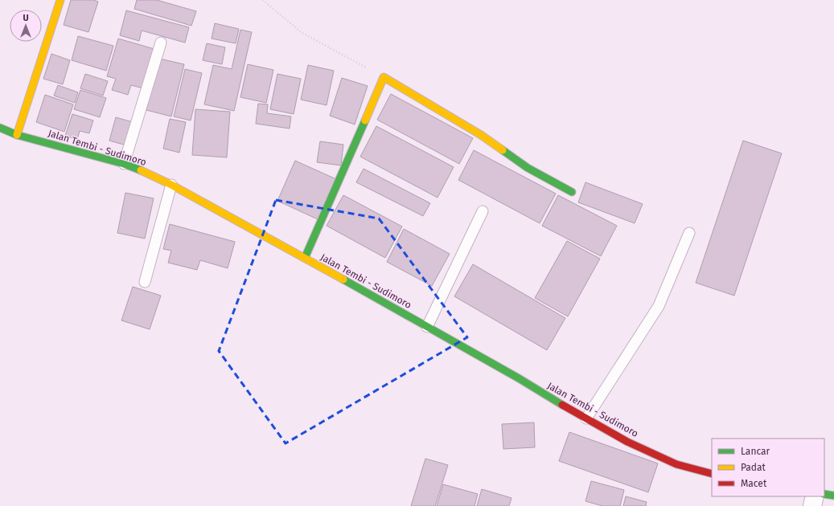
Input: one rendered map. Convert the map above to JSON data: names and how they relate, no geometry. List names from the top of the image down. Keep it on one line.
{"streets":{"main road":["Jalan Tembi - Sudimoro"]},"legend":["Lancar","Padat","Macet"],"north":"top"}
